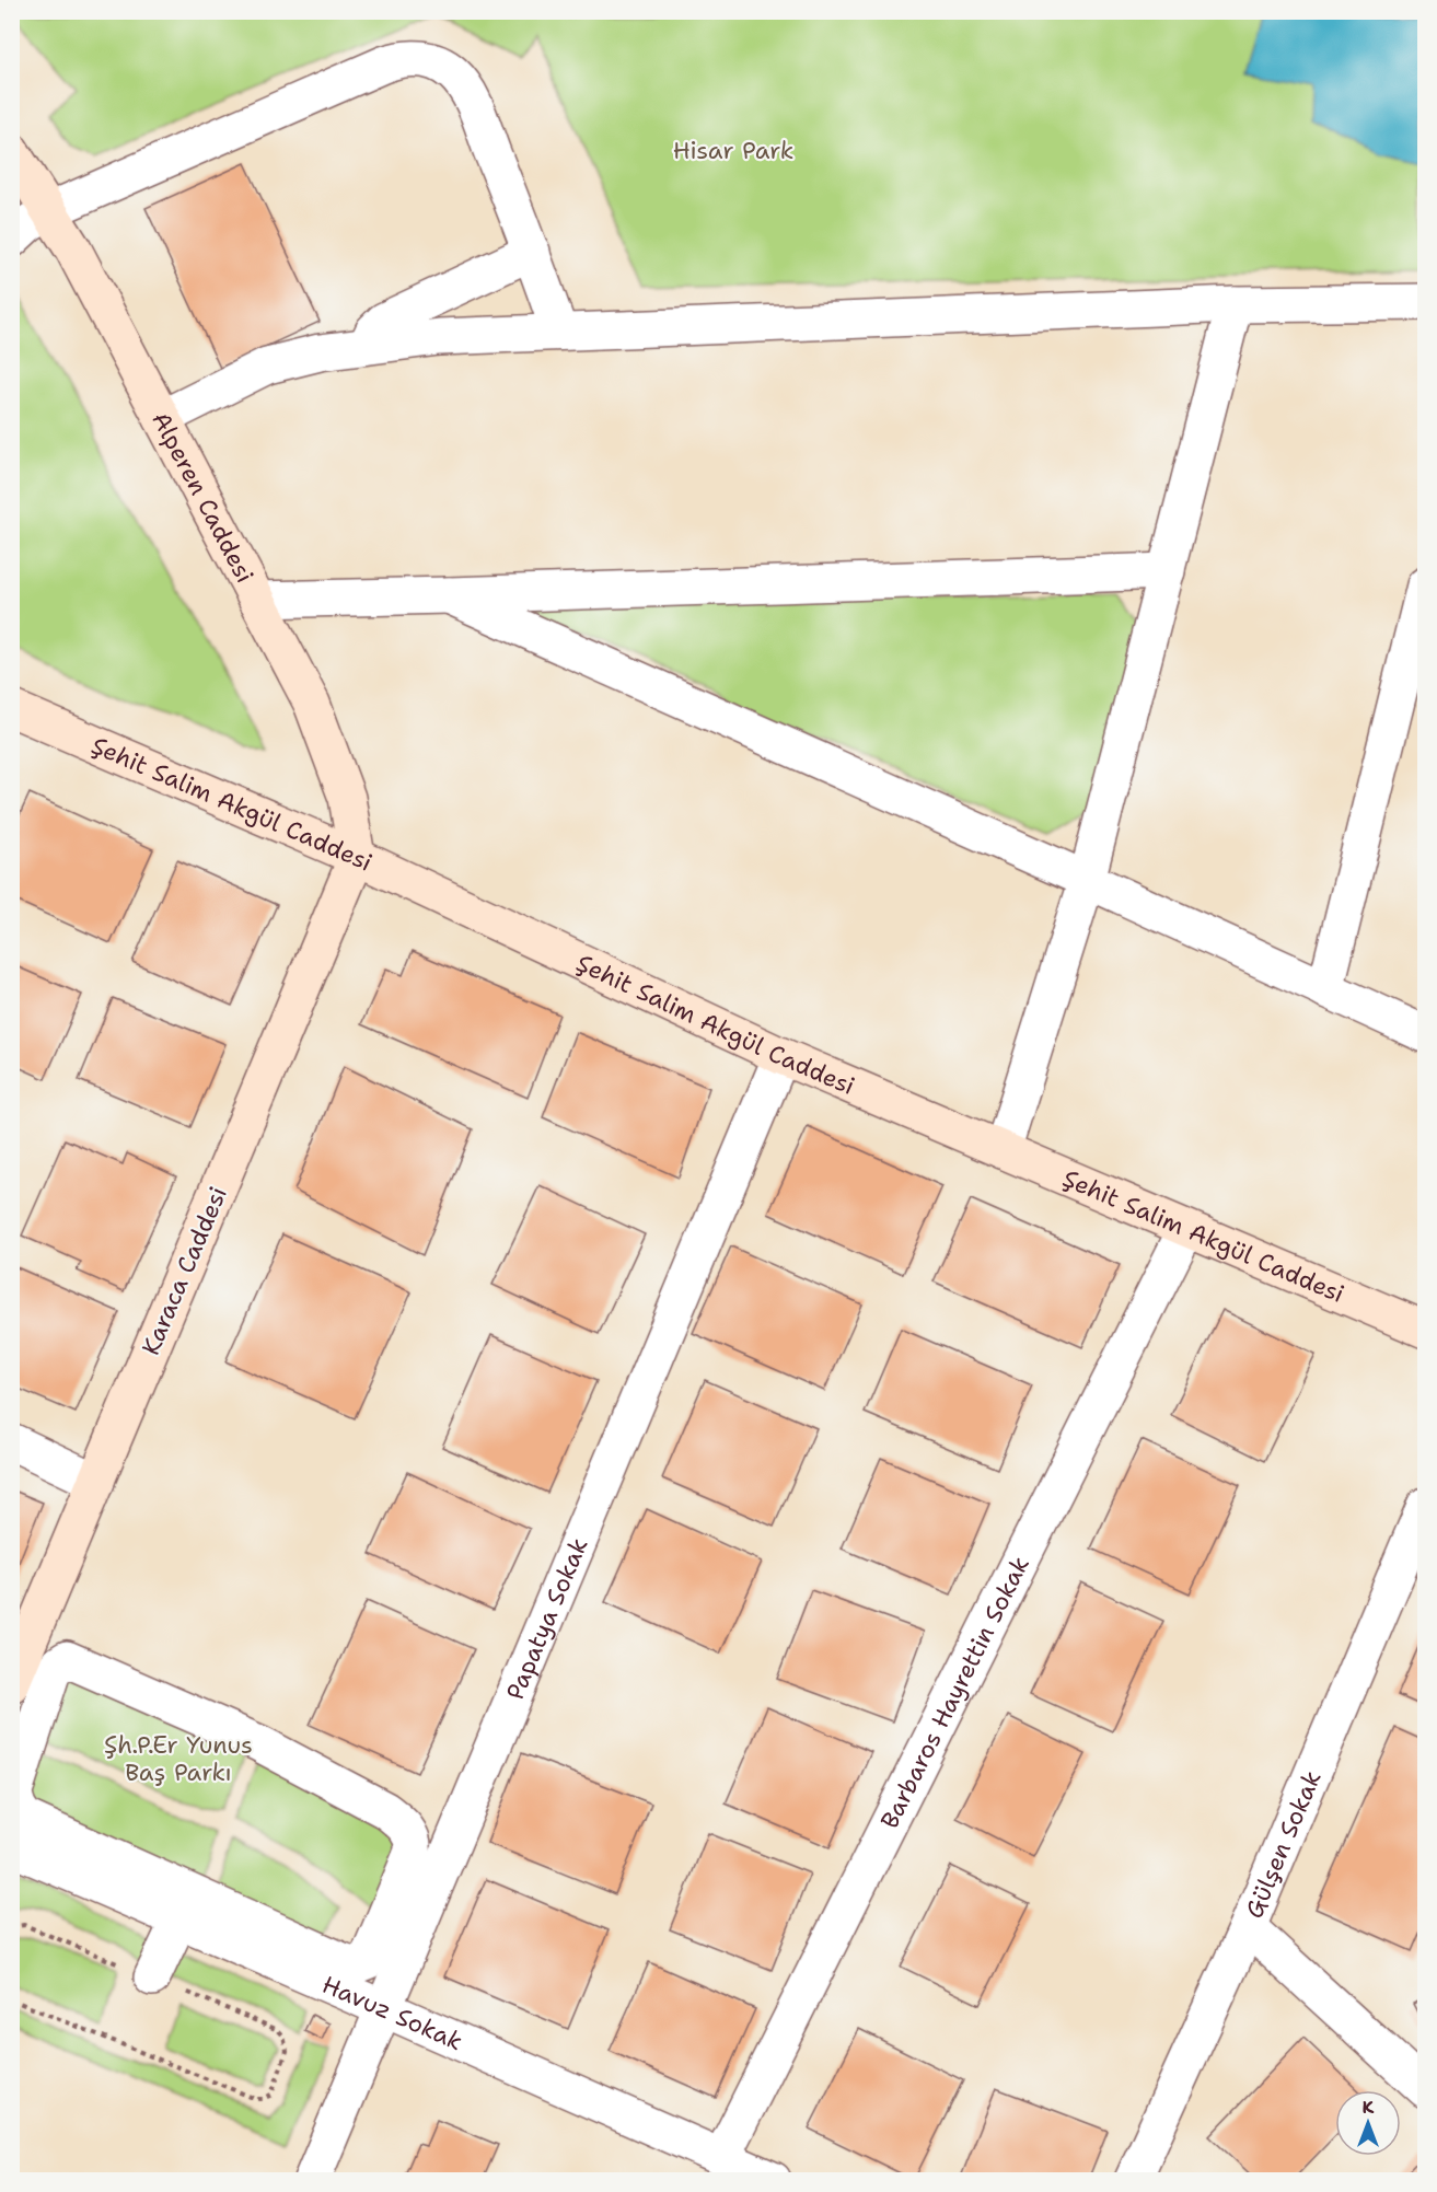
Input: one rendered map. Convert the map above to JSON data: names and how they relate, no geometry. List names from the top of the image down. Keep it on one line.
{"streets":{"street":["Alperen Caddesi","Şehit Salim Akgül Caddesi","Karaca Caddesi","Papatya Sokak","Barbaros Hayrettin Sokak","Gülşen Sokak","Havuz Sokak"]},"crossings":[["Alperen Caddesi","Şehit Salim Akgül Caddesi"],["Alperen Caddesi","Karaca Caddesi"],["Şehit Salim Akgül Caddesi","Karaca Caddesi"],["Şehit Salim Akgül Caddesi","Papatya Sokak"],["Şehit Salim Akgül Caddesi","Barbaros Hayrettin Sokak"],["Papatya Sokak","Havuz Sokak"],["Barbaros Hayrettin Sokak","Havuz Sokak"]],"parks":["Hisar Park","Şh.P.Er Yunus Baş Parkı"],"north":"top"}
